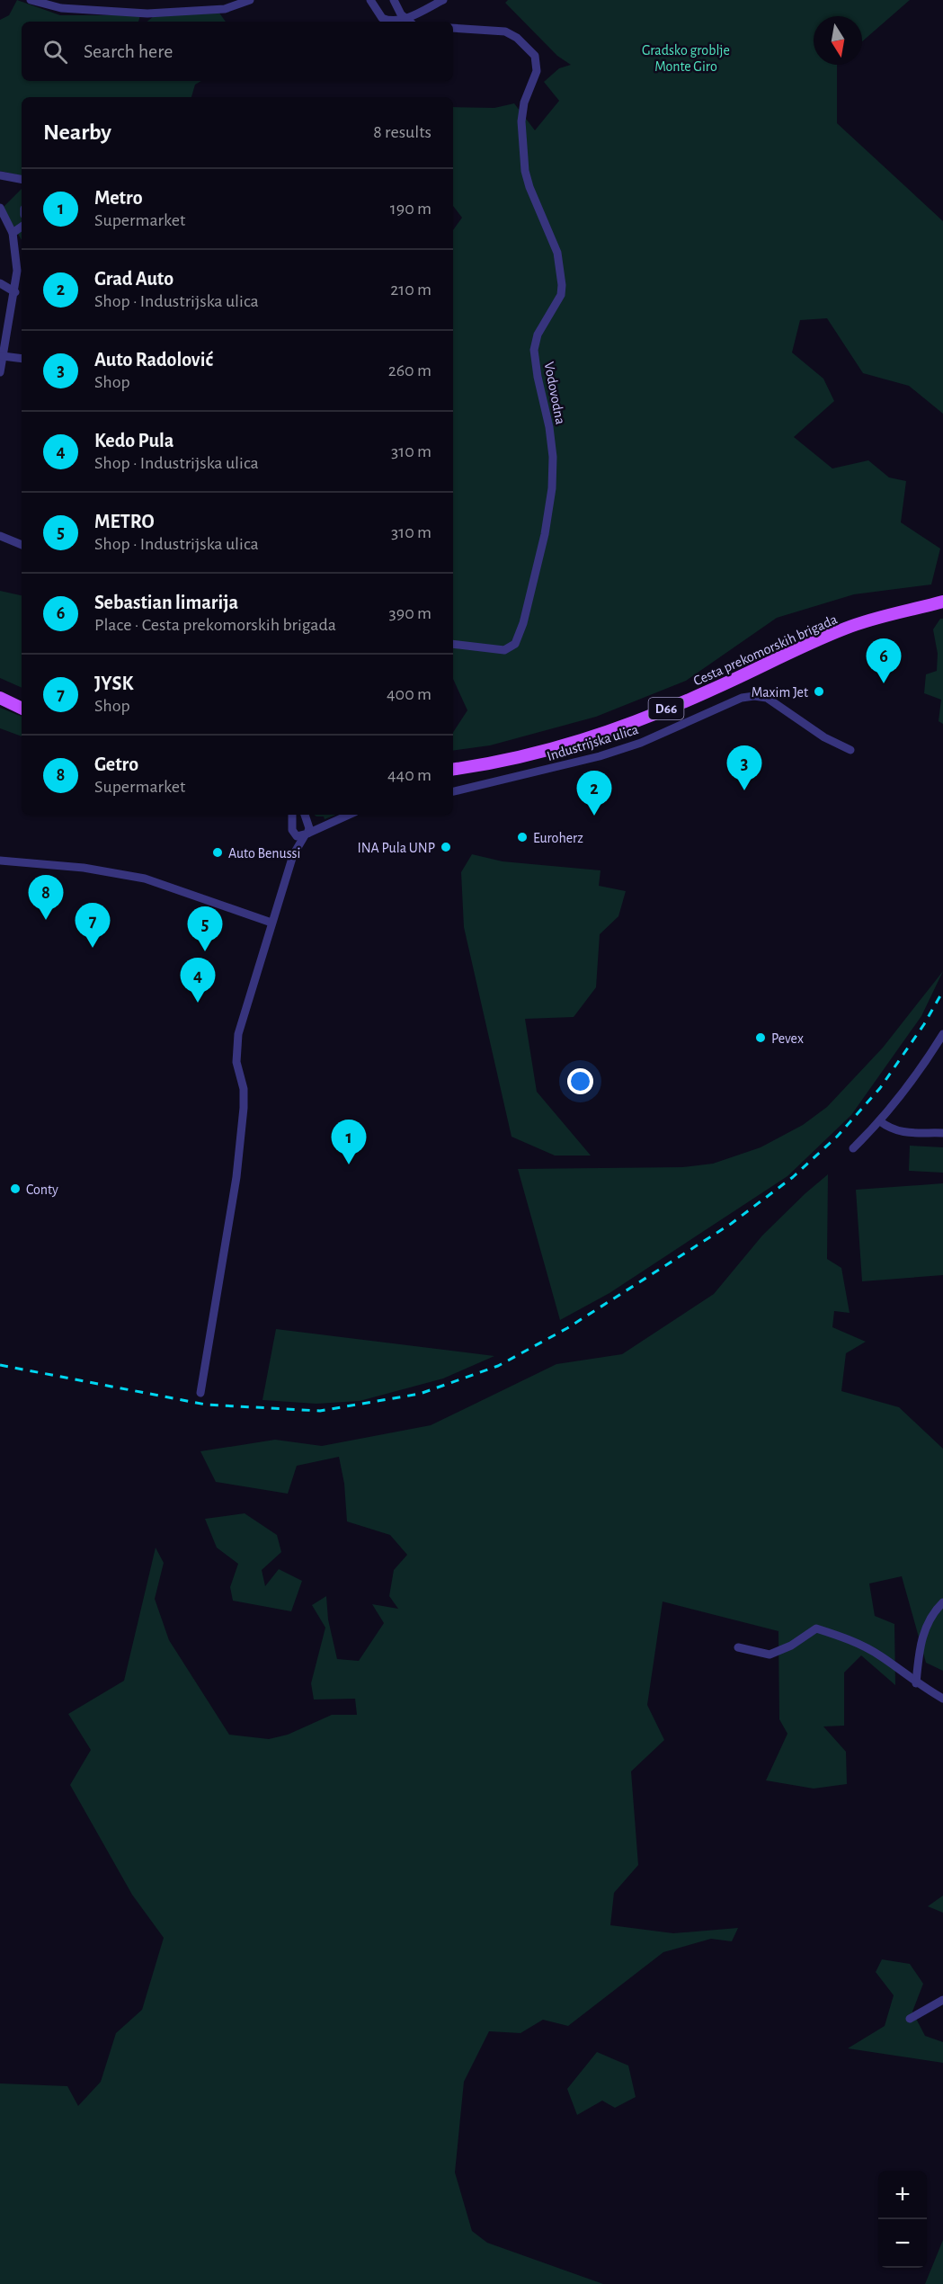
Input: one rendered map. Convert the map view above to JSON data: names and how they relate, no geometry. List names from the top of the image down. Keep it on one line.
{"streets":{"main road":["Cesta prekomorskih brigada","D66"],"street":["Vodovodna","Industrijska ulica"]},"parks":["Gradsko groblje Monte Giro"],"places":["Maxim Jet","Euroherz","INA Pula UNP","Auto Benussi","Pevex","Conty"],"north":"bottom","page":{"search":"Search here","heading":["Nearby","8 results"],"list":[{"mark":"1","name":"Metro","note":"Supermarket","value":"190 m"},{"mark":"2","name":"Grad Auto","note":"Shop · Industrijska ulica","value":"210 m"},{"mark":"3","name":"Auto Radolović","note":"Shop","value":"260 m"},{"mark":"4","name":"Kedo Pula","note":"Shop · Industrijska ulica","value":"310 m"},{"mark":"5","name":"METRO","note":"Shop · Industrijska ulica","value":"310 m"},{"mark":"6","name":"Sebastian limarija","note":"Place · Cesta prekomorskih brigada","value":"390 m"},{"mark":"7","name":"JYSK","note":"Shop","value":"400 m"},{"mark":"8","name":"Getro","note":"Supermarket","value":"440 m"}],"pins":["6","3","2","8","7","5","4","1"],"map_buttons":["+","−"]}}
